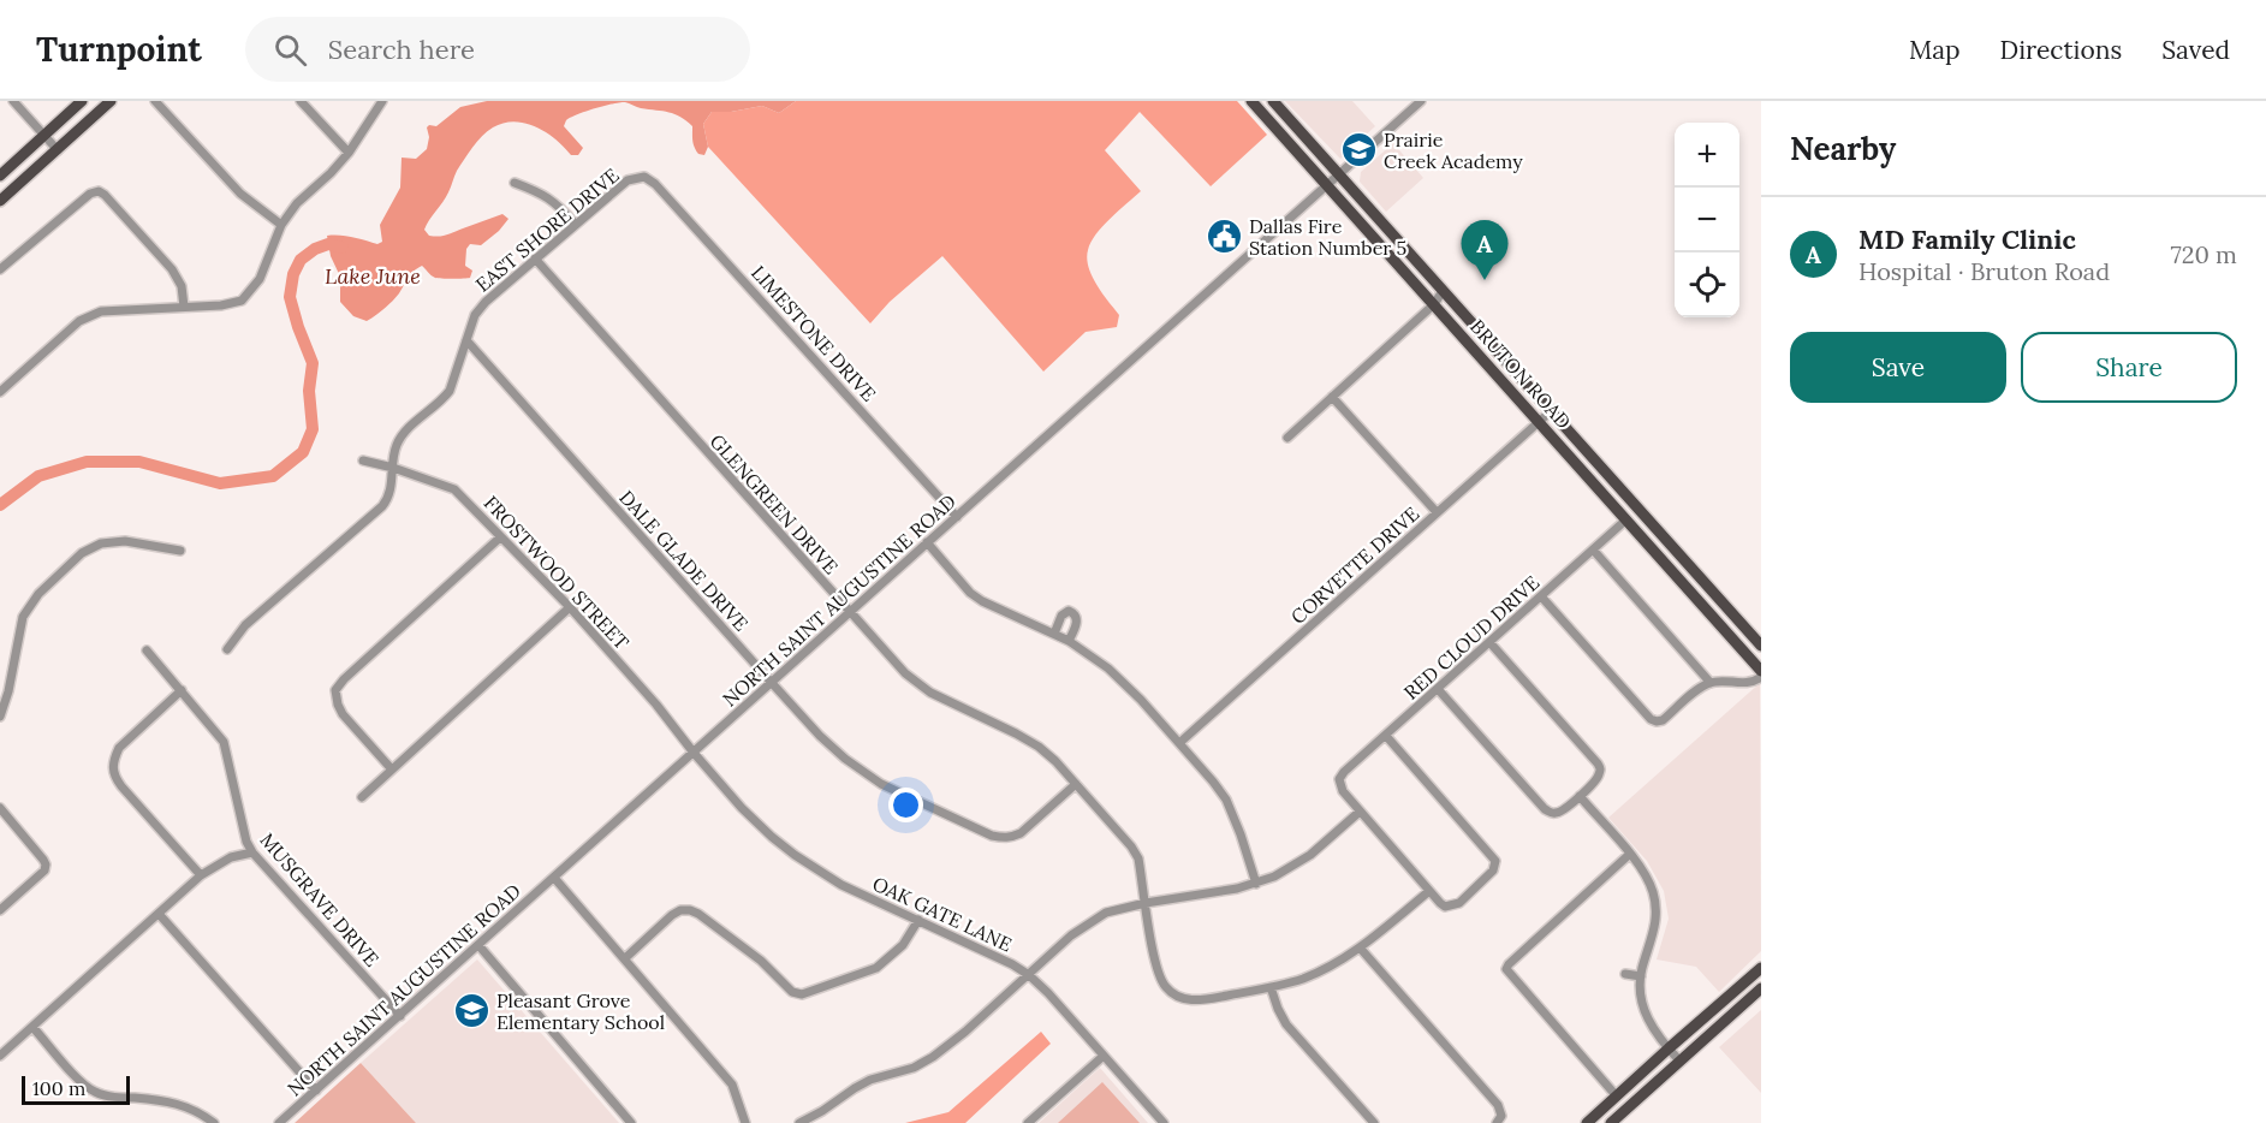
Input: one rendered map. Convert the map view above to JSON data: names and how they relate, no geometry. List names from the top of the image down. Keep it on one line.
{"streets":{"main road":["BRUTON ROAD"],"street":["EAST SHORE DRIVE","LIMESTONE DRIVE","GLENGREEN DRIVE","DALE GLADE DRIVE","CORVETTE DRIVE","FROSTWOOD STREET","NORTH SAINT AUGUSTINE ROAD","RED CLOUD DRIVE","MUSGRAVE DRIVE","OAK GATE LANE"]},"crossings":[["EAST SHORE DRIVE","LIMESTONE DRIVE"],["EAST SHORE DRIVE","GLENGREEN DRIVE"],["EAST SHORE DRIVE","DALE GLADE DRIVE"],["EAST SHORE DRIVE","FROSTWOOD STREET"],["LIMESTONE DRIVE","NORTH SAINT AUGUSTINE ROAD"],["BRUTON ROAD","CORVETTE DRIVE"],["BRUTON ROAD","NORTH SAINT AUGUSTINE ROAD"],["BRUTON ROAD","RED CLOUD DRIVE"],["GLENGREEN DRIVE","DALE GLADE DRIVE"],["GLENGREEN DRIVE","NORTH SAINT AUGUSTINE ROAD"],["DALE GLADE DRIVE","NORTH SAINT AUGUSTINE ROAD"],["FROSTWOOD STREET","NORTH SAINT AUGUSTINE ROAD"],["FROSTWOOD STREET","OAK GATE LANE"],["NORTH SAINT AUGUSTINE ROAD","MUSGRAVE DRIVE"],["NORTH SAINT AUGUSTINE ROAD","OAK GATE LANE"]],"water":["Lake June"],"places":{"school or university":["Prairie Creek Academy","Pleasant Grove Elementary School"],"public building":["Dallas Fire Station Number 5"]},"scale_bar":"100 m","page":{"header":"Turnpoint","search":"Search here","nav":["Map","Directions","Saved"],"heading":"Nearby","map_buttons":["+","−"],"list":[{"mark":"A","name":"MD Family Clinic","note":"Hospital · Bruton Road","value":"720 m"}],"pins":"A","buttons":["Save","Share"],"scale":"100 m"}}
